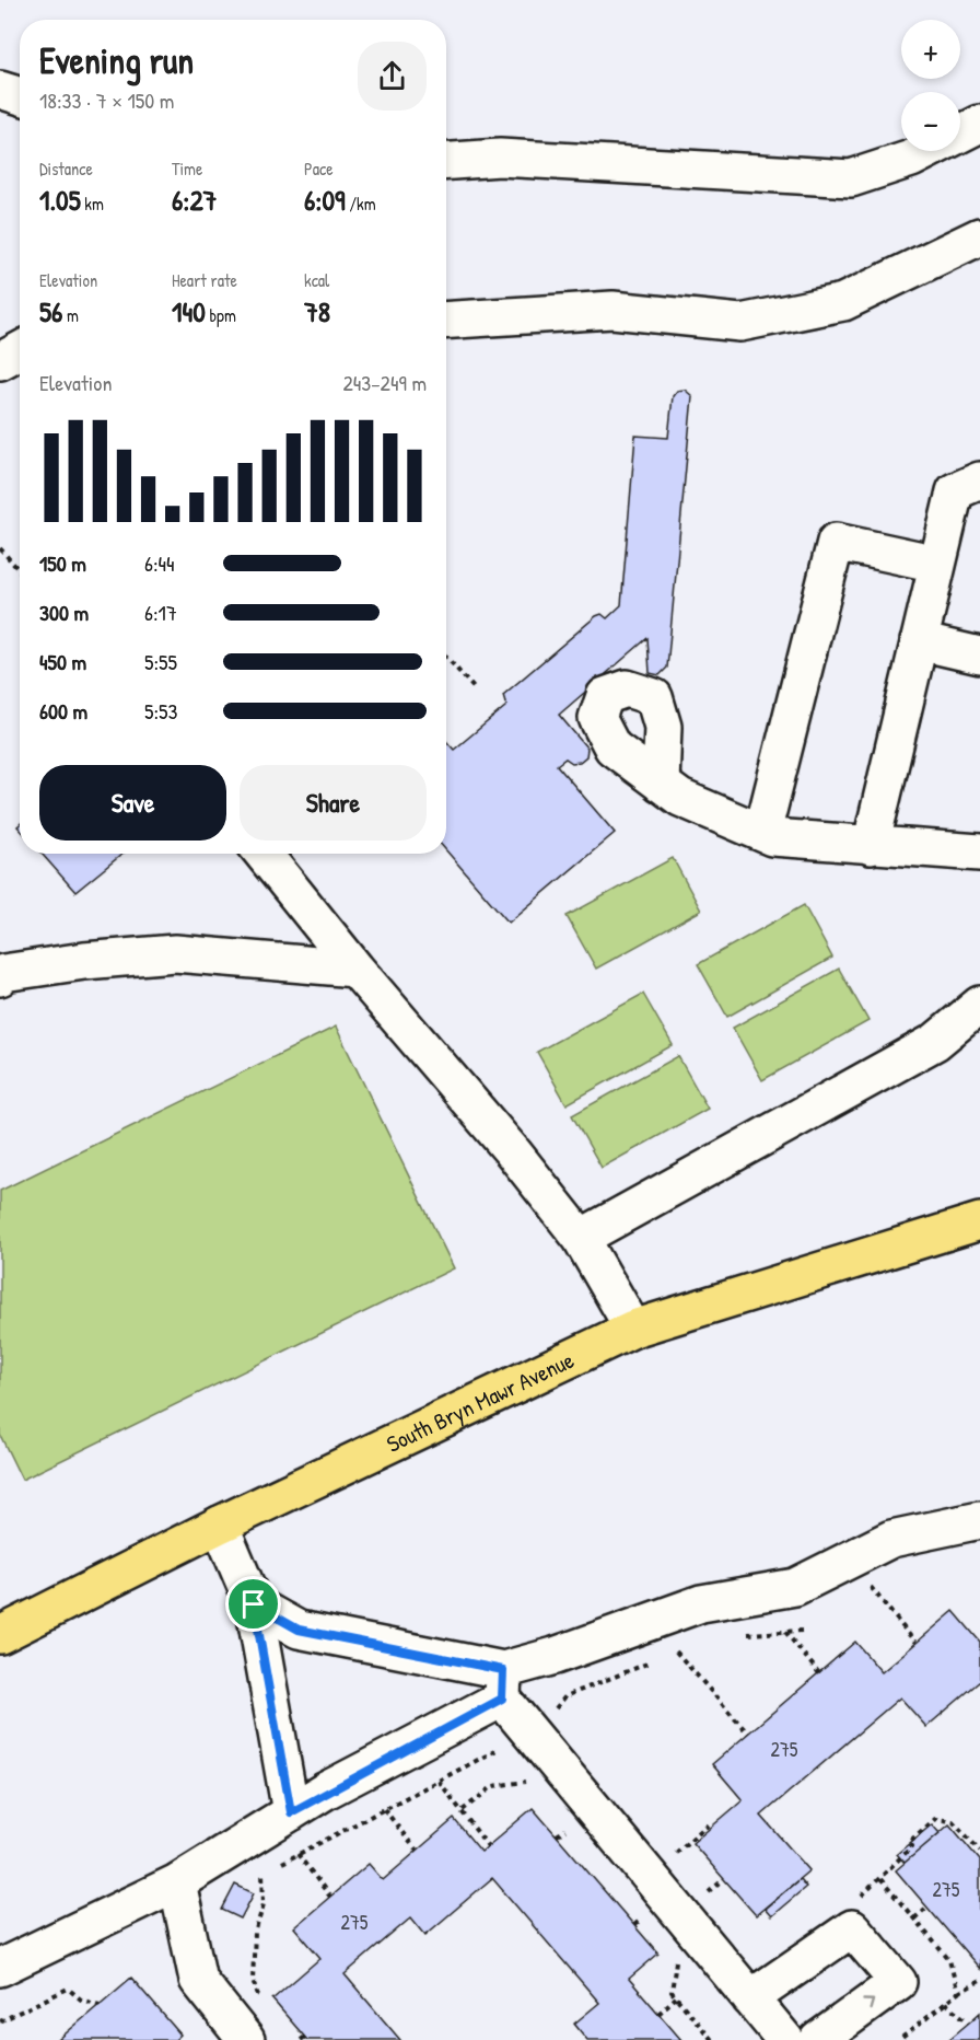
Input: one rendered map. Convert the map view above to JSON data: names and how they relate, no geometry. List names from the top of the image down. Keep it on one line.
{"streets":{"main road":["South Bryn Mawr Avenue"]},"house_numbers":["275","275","275"],"page":{"map_buttons":["+","−"],"heading":["Evening run","18:33 · 7 × 150 m"],"stats":[["Distance","1.05 km"],["Time","6:27"],["Pace","6:09 /km"],["Elevation","56 m"],["Heart rate","140 bpm"],["kcal","78"]],"chart":["Elevation","243–249 m"],"list":[{"name":"150 m","note":"6:44"},{"name":"300 m","note":"6:17"},{"name":"450 m","note":"5:55"},{"name":"600 m","note":"5:53"}],"buttons":["Save","Share"]}}
